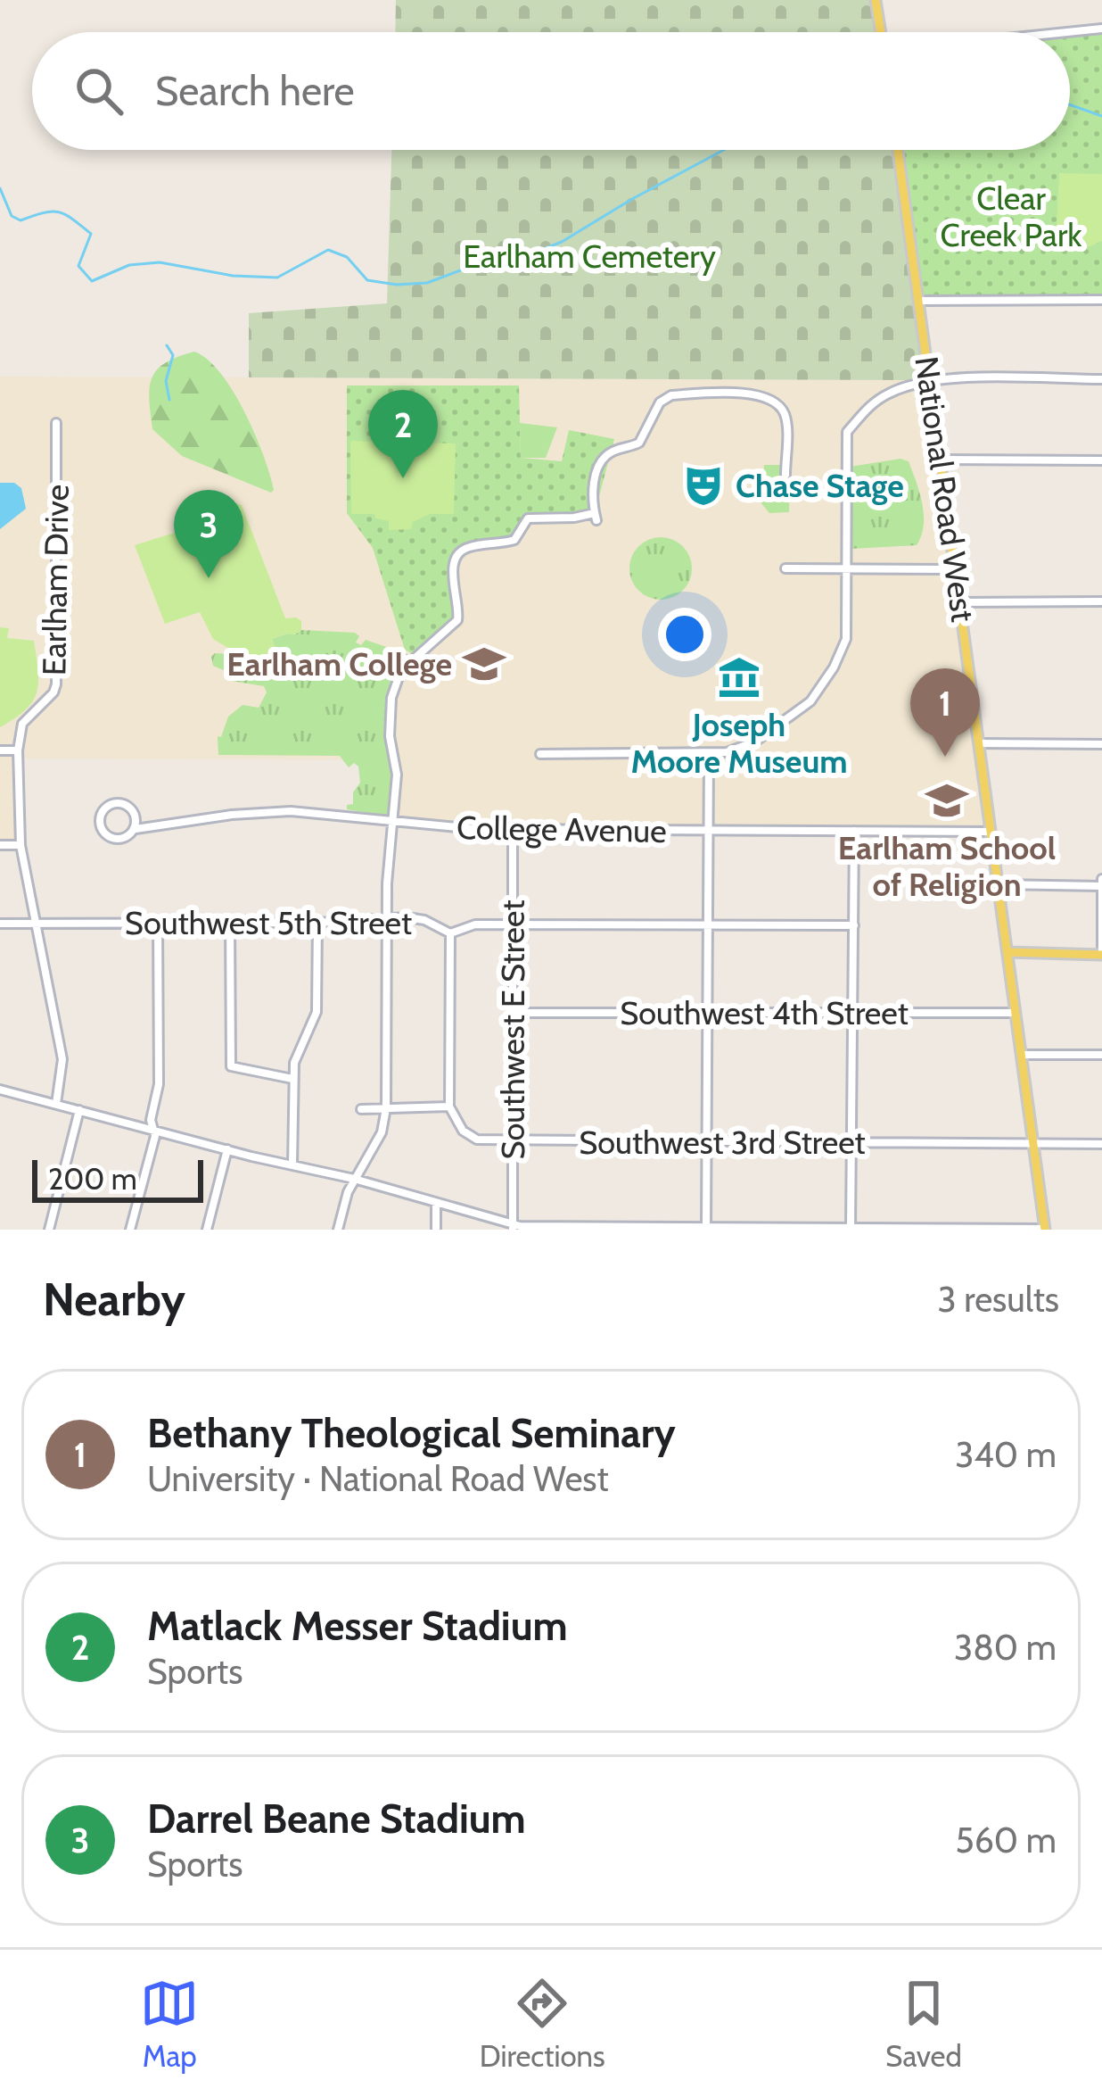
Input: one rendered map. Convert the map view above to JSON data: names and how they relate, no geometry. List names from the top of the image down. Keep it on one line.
{"streets":{"main road":["National Road West"],"street":["Earlham Drive","College Avenue","Southwest 5th Street","Southwest 4th Street","Southwest E Street","Southwest 3rd Street"]},"crossings":[["National Road West","College Avenue"],["National Road West","Southwest 4th Street"],["National Road West","Southwest 3rd Street"],["Earlham Drive","Southwest 5th Street"],["College Avenue","Southwest E Street"],["Southwest 5th Street","Southwest E Street"],["Southwest 4th Street","Southwest E Street"],["Southwest E Street","Southwest 3rd Street"]],"parks":["Clear Creek Park","Earlham Cemetery"],"places":{"theatre":["Chase Stage"],"school or university":["Earlham College","Earlham School of Religion"],"museum":["Joseph Moore Museum"]},"scale_bar":"200 m","page":{"search":"Search here","pins":["2","3","1"],"scale":"200 m","heading":["Nearby","3 results"],"list":[{"mark":"1","name":"Bethany Theological Seminary","note":"University · National Road West","value":"340 m"},{"mark":"2","name":"Matlack Messer Stadium","note":"Sports","value":"380 m"},{"mark":"3","name":"Darrel Beane Stadium","note":"Sports","value":"560 m"}],"nav":["Map","Directions","Saved"]}}
